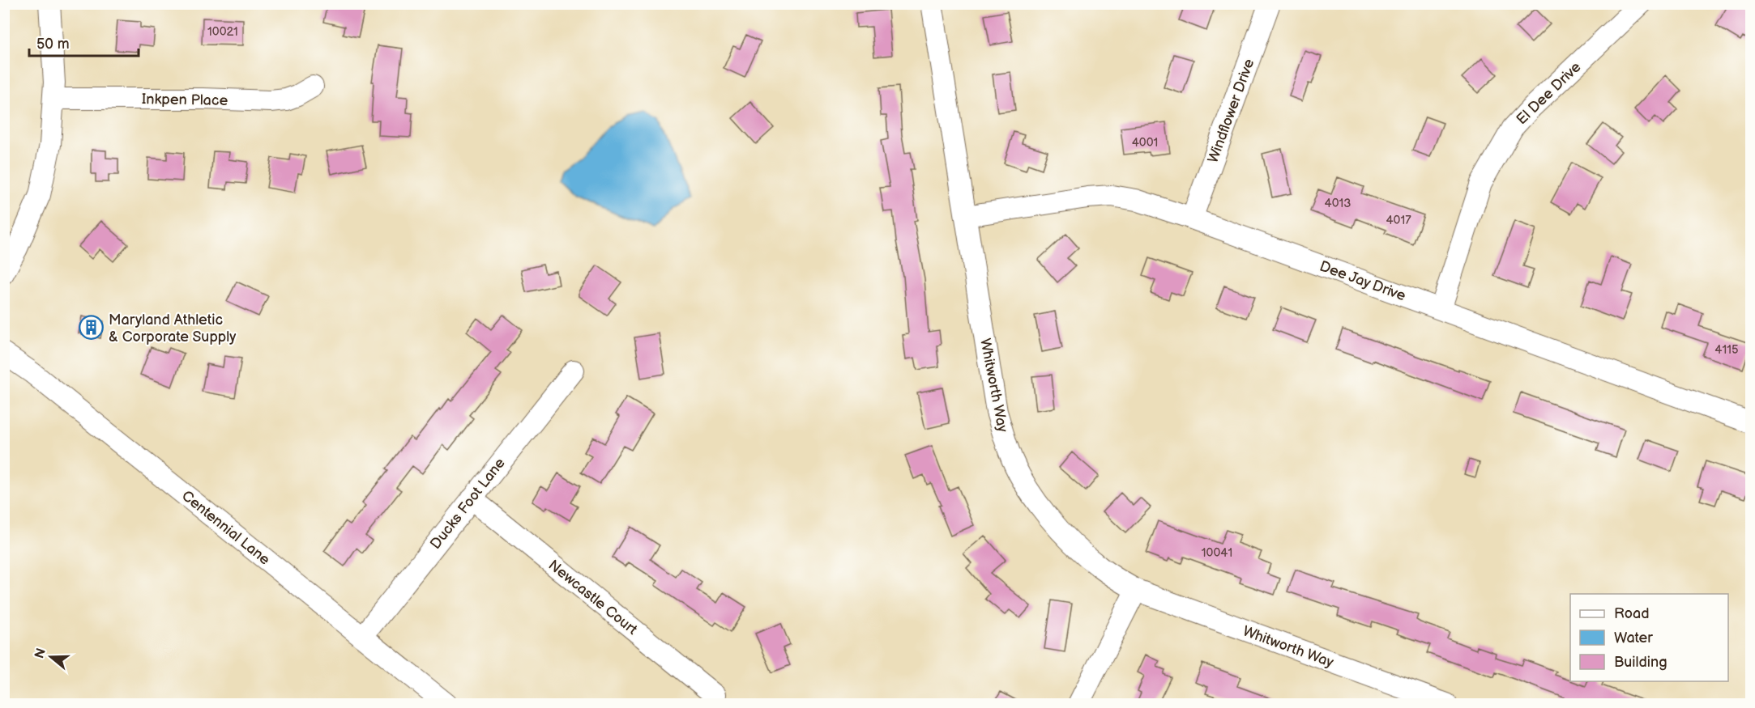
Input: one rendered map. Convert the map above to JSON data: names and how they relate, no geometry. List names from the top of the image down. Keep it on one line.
{"streets":{"street":["El Dee Drive","Inkpen Place","Windflower Drive","Dee Jay Drive","Whitworth Way","Ducks Foot Lane","Centennial Lane","Newcastle Court"]},"crossings":[["El Dee Drive","Dee Jay Drive"],["Windflower Drive","Dee Jay Drive"],["Dee Jay Drive","Whitworth Way"],["Ducks Foot Lane","Centennial Lane"],["Ducks Foot Lane","Newcastle Court"]],"places":{"building":["Maryland Athletic & Corporate Supply"]},"house_numbers":["10021","4001","4013","4017","4115","10041"],"legend":["Road","Water","Building"],"scale_bar":"50 m","north":"left"}
